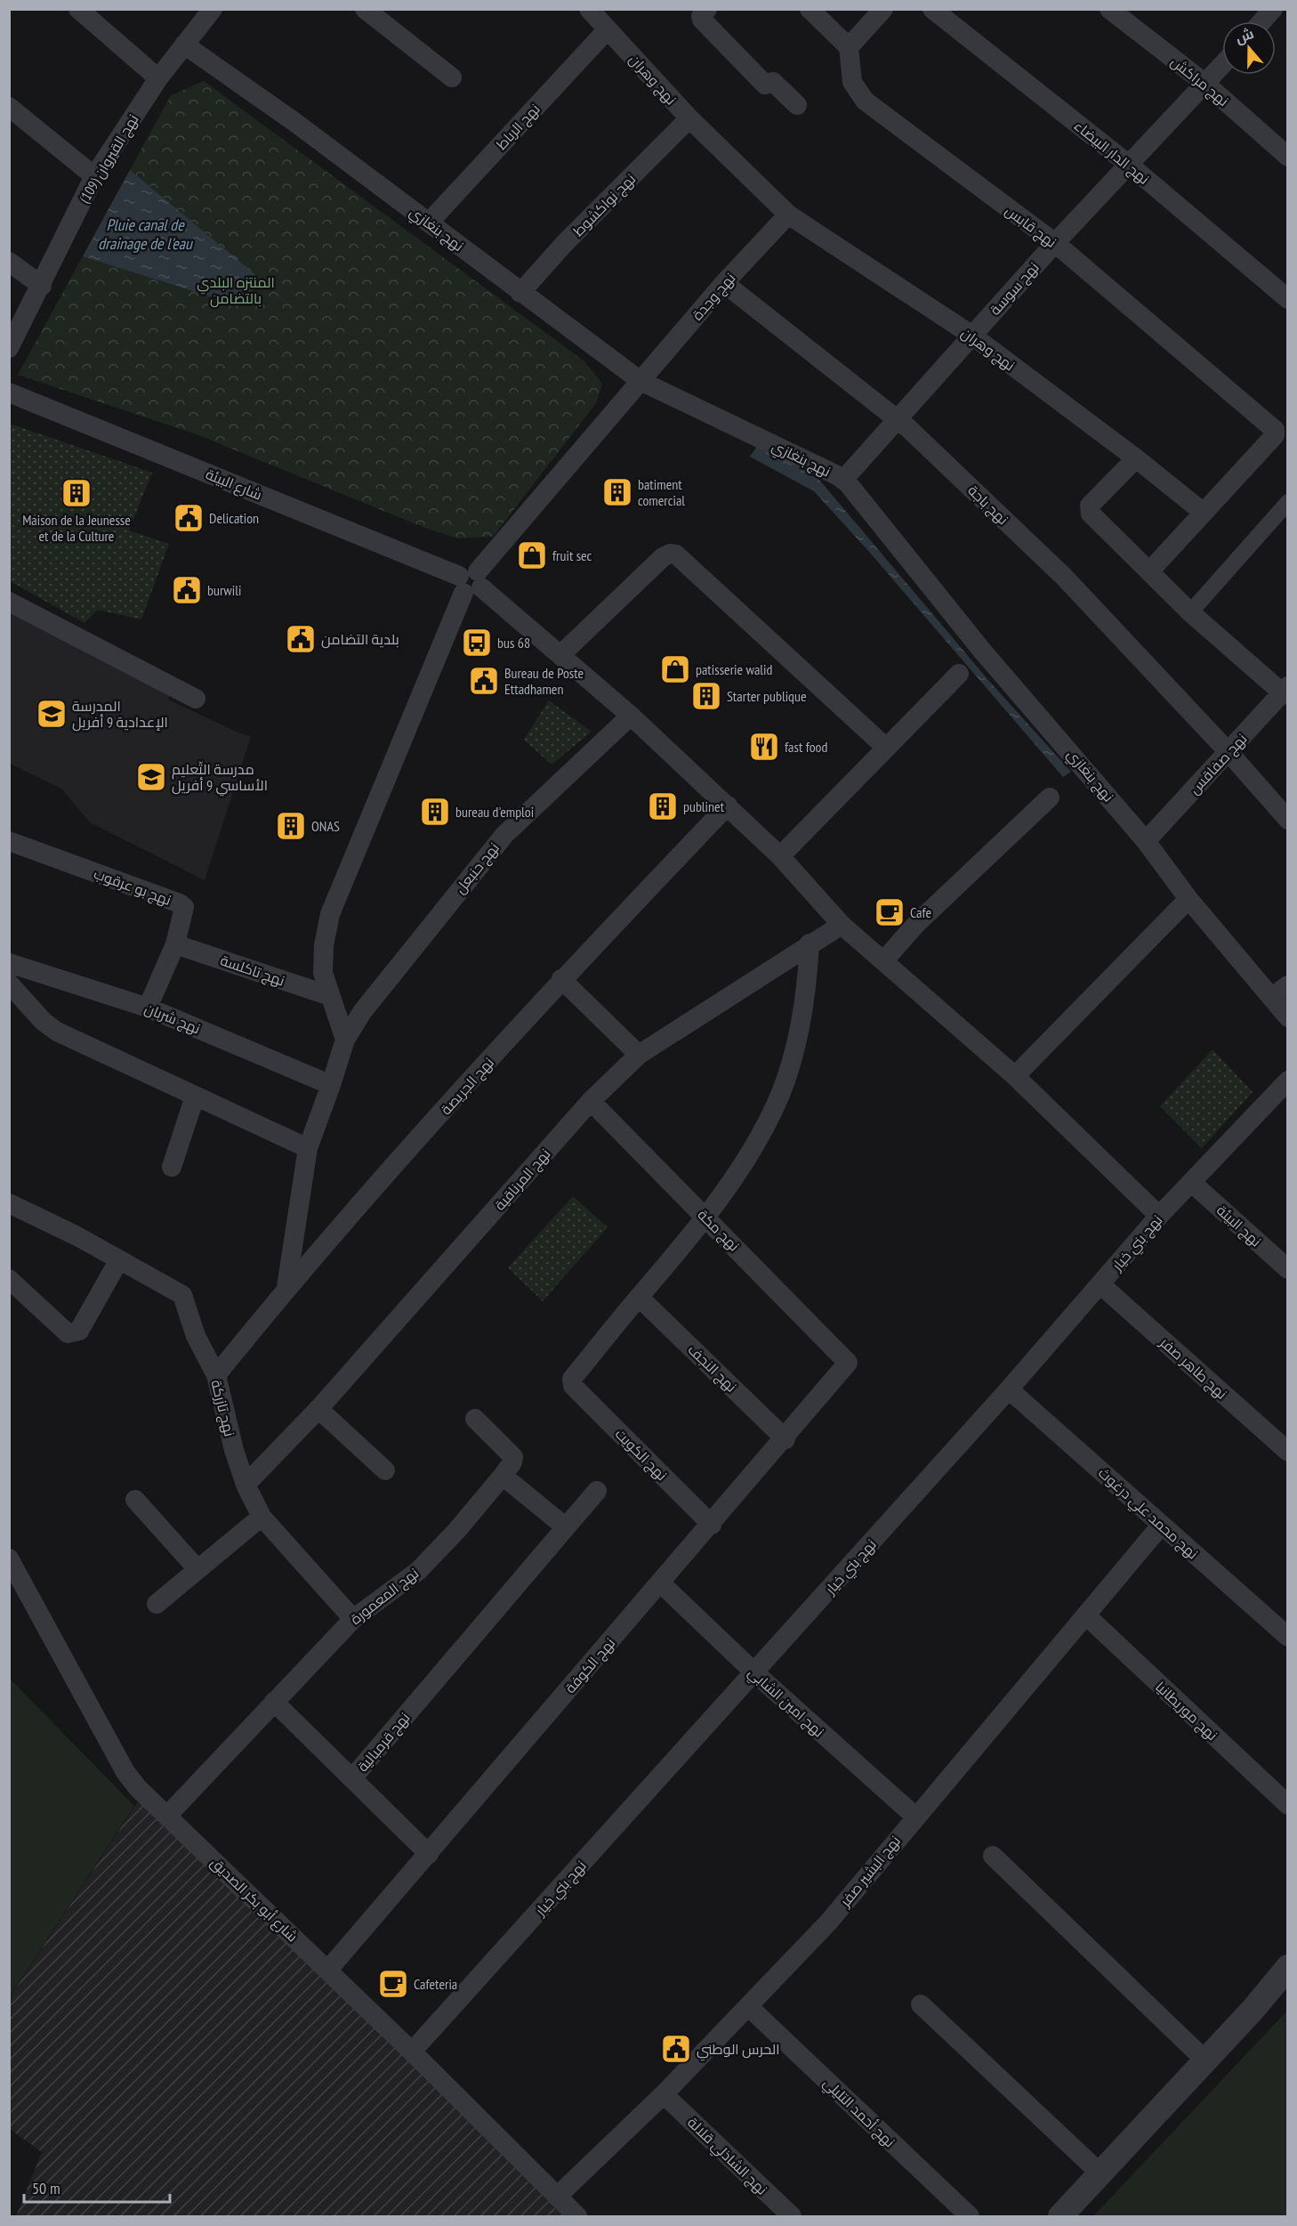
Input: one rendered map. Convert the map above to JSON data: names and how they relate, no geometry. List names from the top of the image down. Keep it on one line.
{"streets":{"street":["نهج وهران","نهج مراكش","نهج الرباط","نهج الدار البيضاء","نهج القيروان (109)","نهج نواكشوط","نهج قابس","نهج بنغازي","نهج سوسة","نهج وجدة","شارع البيئة","نهج باجة","نهج صفاقس","نهج حنبعل","نهج بو عرقوب","نهج تاكلسة","نهج شربان","نهج الجريصة","نهج المرناقية","نهج البيئة","نهج مكة","نهج بني خيار","نهج النجف","نهج طاهر صفر","نهج تازركة","نهج الكويت","نهج محمد علي درغوث","نهج المعمورة","نهج الكوفة","نهج امين الشابي","نهج موريطانيا","نهج قرمبالية","نهج البشير صفر","شارع أبو بكر الصديق","نهج أحمد التليلي","نهج الشاذلي قلالة"]},"crossings":[["نهج وهران","نهج الرباط"],["نهج وهران","نهج نواكشوط"],["نهج وهران","نهج قابس"],["نهج وهران","نهج سوسة"],["نهج وهران","نهج وجدة"],["نهج مراكش","نهج سوسة"],["نهج الرباط","نهج بنغازي"],["نهج الدار البيضاء","نهج سوسة"],["نهج القيروان (109)","نهج بنغازي"],["نهج نواكشوط","نهج بنغازي"],["نهج قابس","نهج سوسة"],["نهج بنغازي","نهج سوسة"],["نهج بنغازي","نهج وجدة"],["نهج بنغازي","نهج صفاقس"],["نهج سوسة","نهج باجة"],["نهج وجدة","شارع البيئة"],["نهج وجدة","نهج باجة"],["نهج وجدة","نهج حنبعل"],["نهج وجدة","نهج تاكلسة"],["شارع البيئة","نهج حنبعل"],["شارع البيئة","نهج الجريصة"],["شارع البيئة","نهج المرناقية"],["شارع البيئة","نهج بني خيار"],["نهج باجة","نهج صفاقس"],["نهج حنبعل","نهج شربان"],["نهج حنبعل","نهج الجريصة"],["نهج بو عرقوب","نهج تاكلسة"],["نهج بو عرقوب","نهج شربان"],["نهج الجريصة","نهج تازركة"],["نهج المرناقية","نهج مكة"],["نهج المرناقية","نهج تازركة"],["نهج البيئة","نهج بني خيار"],["نهج مكة","نهج الكوفة"],["نهج بني خيار","نهج طاهر صفر"],["نهج بني خيار","نهج محمد علي درغوث"],["نهج بني خيار","نهج امين الشابي"],["نهج بني خيار","شارع أبو بكر الصديق"],["نهج النجف","نهج الكويت"],["نهج النجف","نهج الكوفة"],["نهج تازركة","نهج المعمورة"],["نهج الكويت","نهج الكوفة"],["نهج محمد علي درغوث","نهج البشير صفر"],["نهج المعمورة","شارع أبو بكر الصديق"],["نهج الكوفة","نهج امين الشابي"],["نهج الكوفة","شارع أبو بكر الصديق"],["نهج امين الشابي","نهج البشير صفر"],["نهج موريطانيا","نهج البشير صفر"],["نهج البشير صفر","شارع أبو بكر الصديق"],["نهج البشير صفر","نهج أحمد التليلي"],["نهج البشير صفر","نهج الشاذلي قلالة"]],"water":["Pluie canal de drainage de l'eau"],"parks":["المنتزه البلدي بالتضامن"],"places":{"building":["batiment comercial","Maison de la Jeunesse et de la Culture","Starter publique","publinet","bureau d'emploi","ONAS"],"public building":["Delication","burwili","بلدية التضامن","Bureau de Poste Ettadhamen","الحرس الوطني"],"shop":["fruit sec","patisserie walid"],"bus stop":["bus 68"],"school or university":["المدرسة الإعدادية 9 أفريل","مدرسة التّعليم الأساسي 9 أفريل"],"restaurant":["fast food"],"cafe":["Cafe","Cafeteria"]},"scale_bar":"50 m","north":"top"}
